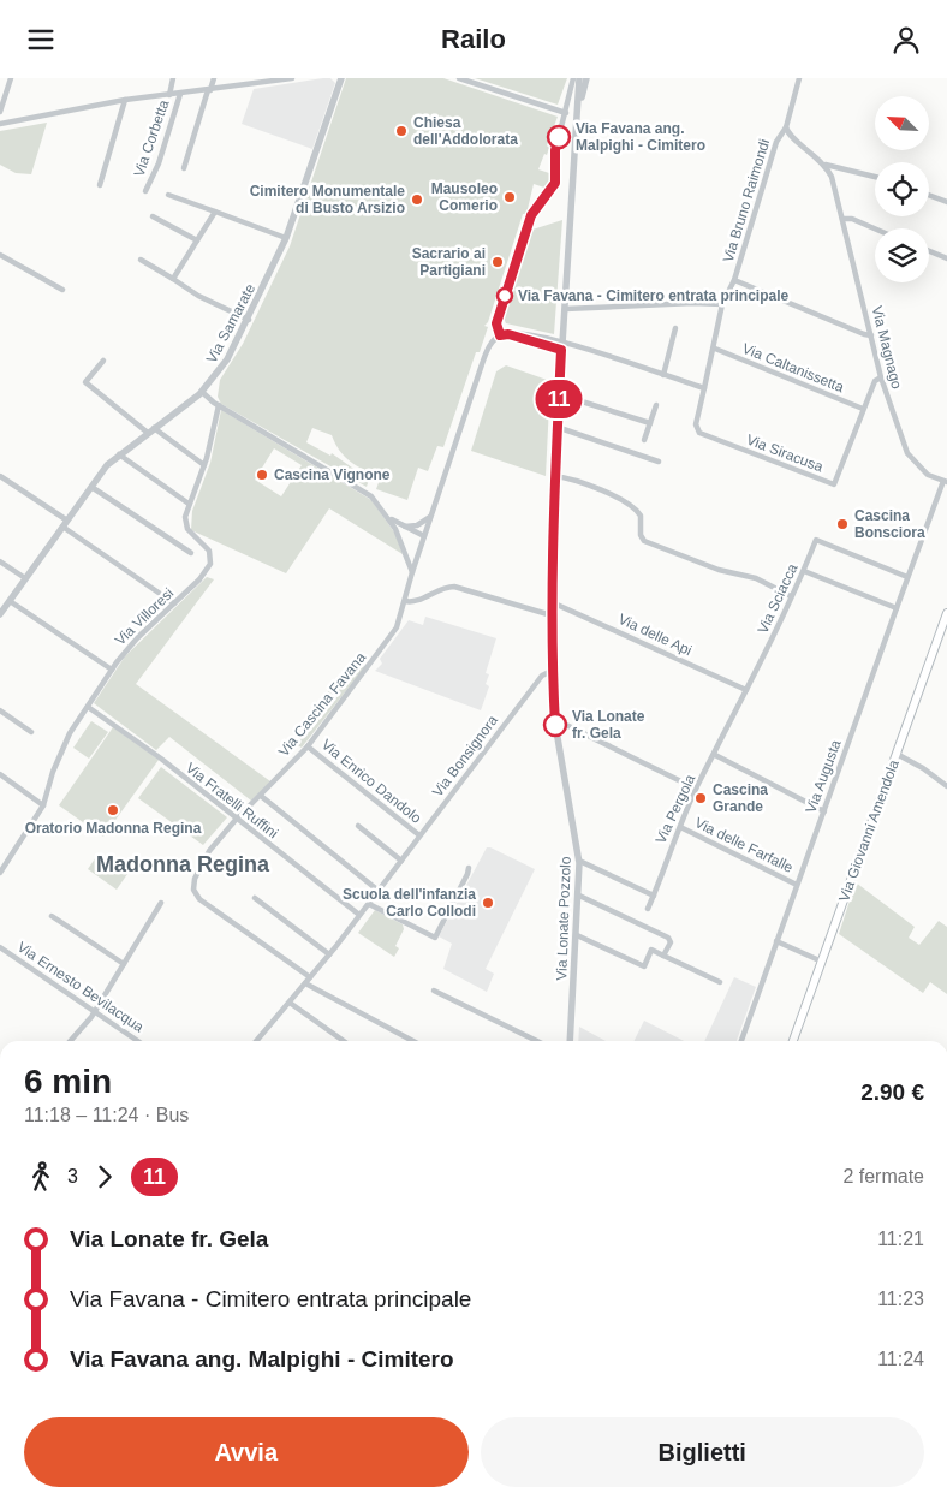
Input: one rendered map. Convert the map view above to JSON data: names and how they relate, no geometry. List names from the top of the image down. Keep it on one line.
{"streets":{"main road":["Via Giovanni Amendola"],"street":["Via Corbetta","Via Bruno Raimondi","Via Samarate","Via Magnago","Via Caltanissetta","Via Siracusa","Via Sciacca","Via Villoresi","Via delle Api","Via Cascina Favana","Via Bonsignora","Via Augusta","Via Enrico Dandolo","Via Fratelli Ruffini","Via Pergola","Via delle Farfalle","Via Lonate Pozzolo","Via Ernesto Bevilacqua"]},"crossings":[["Via Bruno Raimondi","Via Magnago"],["Via Magnago","Via Siracusa"],["Via Magnago","Via Sciacca"],["Via Magnago","Via Augusta"],["Via Caltanissetta","Via Siracusa"],["Via Sciacca","Via delle Api"],["Via Sciacca","Via Pergola"],["Via Villoresi","Via Fratelli Ruffini"],["Via delle Api","Via Lonate Pozzolo"],["Via Cascina Favana","Via Bonsignora"],["Via Cascina Favana","Via Enrico Dandolo"],["Via Cascina Favana","Via Fratelli Ruffini"],["Via Bonsignora","Via Enrico Dandolo"],["Via Bonsignora","Via Fratelli Ruffini"],["Via Bonsignora","Via Lonate Pozzolo"],["Via Augusta","Via delle Farfalle"],["Via Pergola","Via delle Farfalle"]],"districts":["Madonna Regina"],"places":["Chiesa dell'Addolorata","Via Favana ang. Malpighi - Cimitero","Mausoleo Comerio","Cimitero Monumentale di Busto Arsizio","Sacrario ai Partigiani","Via Favana - Cimitero entrata principale","Cascina Vignone","Cascina Bonsciora","Via Lonate fr. Gela","Cascina Grande","Oratorio Madonna Regina","Scuola dell'infanzia Carlo Collodi"],"lines":["bus line 11"],"north":"top left","page":{"header":"Railo","on_map":"11","heading":["6 min","11:18 – 11:24 · Bus","2.90 €"],"legs":["3","11","2 fermate"],"list":[{"name":"Via Lonate fr. Gela","value":"11:21"},{"name":"Via Favana - Cimitero entrata principale","value":"11:23"},{"name":"Via Favana ang. Malpighi - Cimitero","value":"11:24"}],"buttons":["Avvia","Biglietti"]}}
